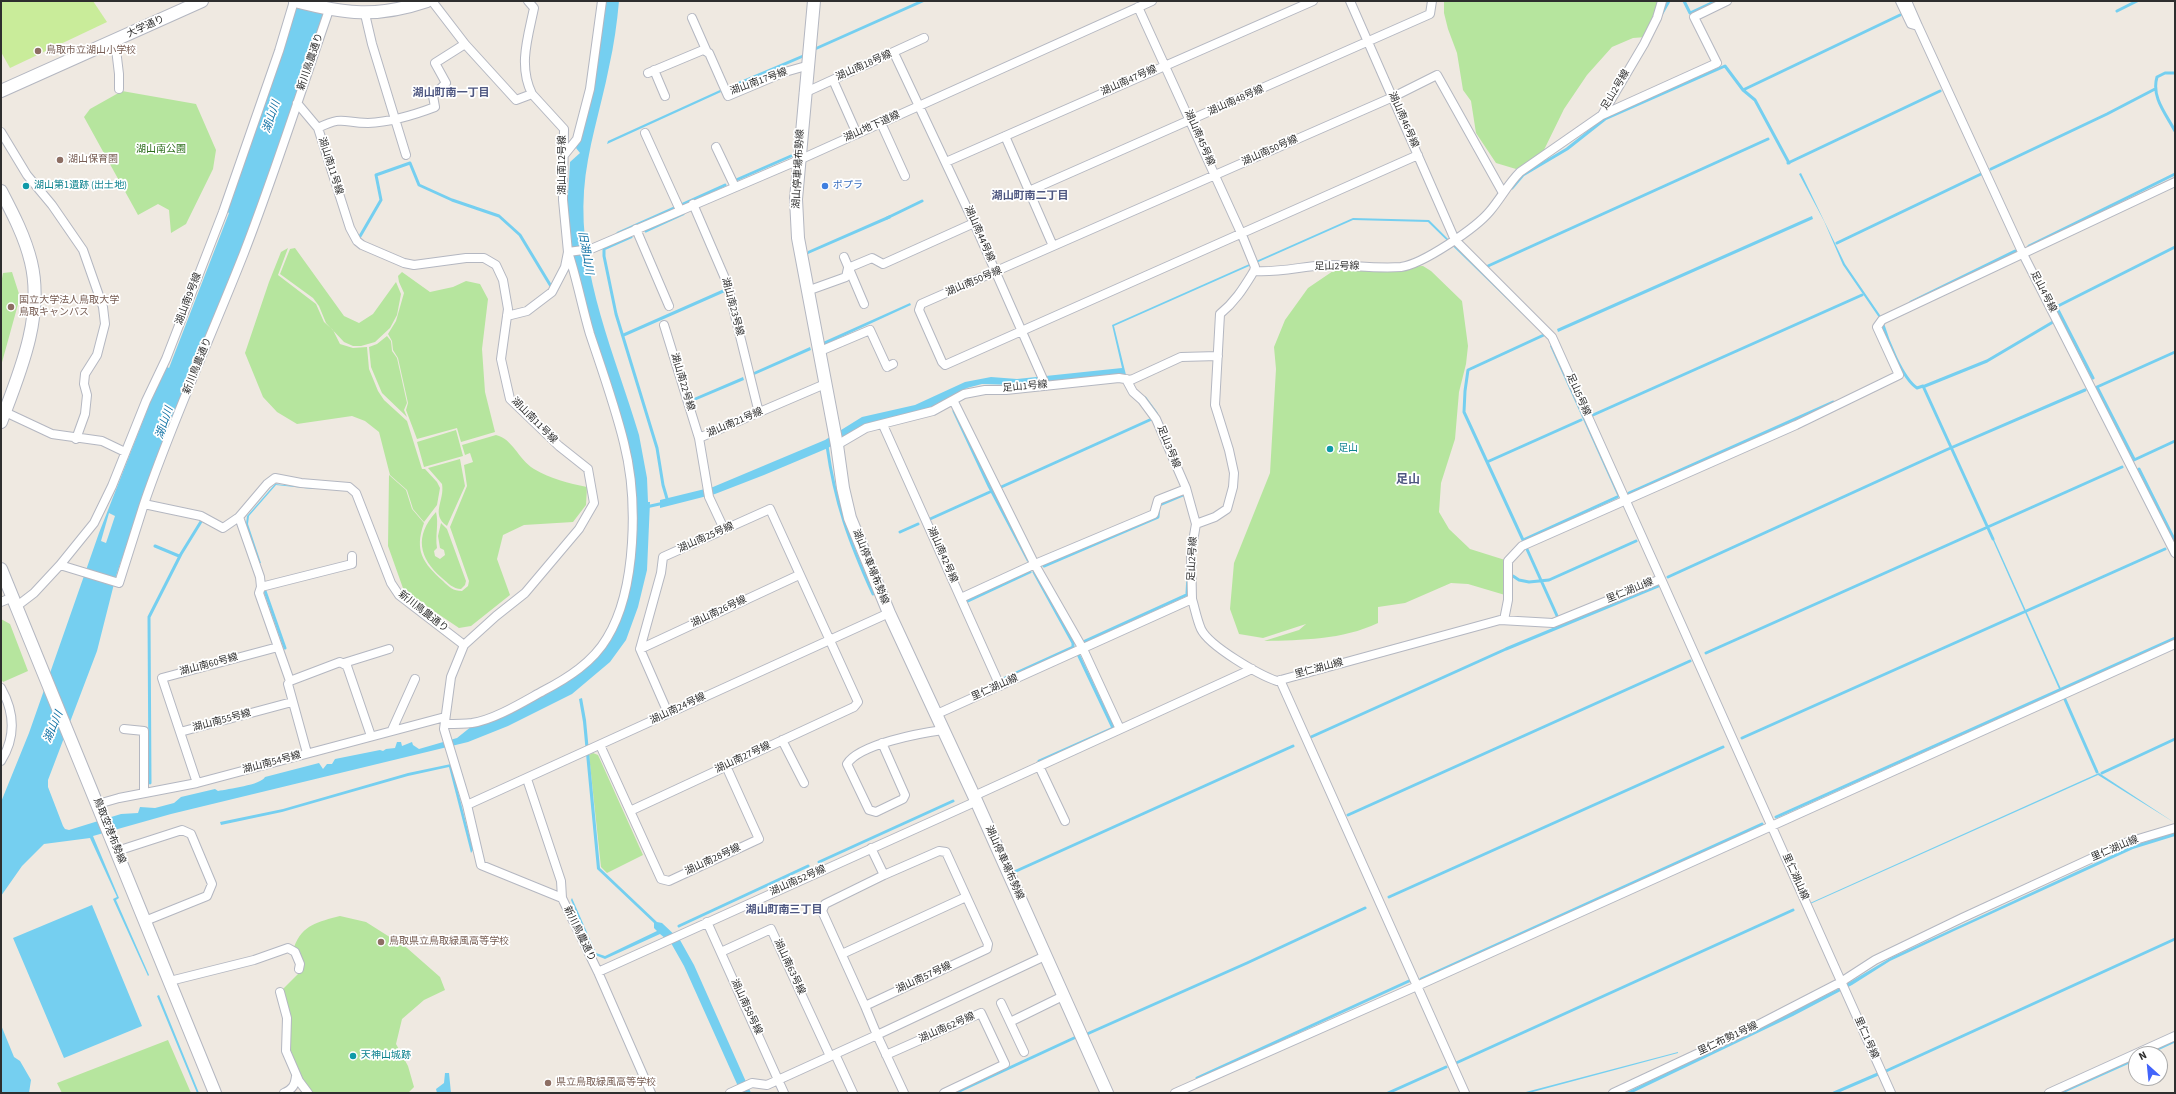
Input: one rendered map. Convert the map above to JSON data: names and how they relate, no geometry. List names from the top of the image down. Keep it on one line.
{"streets":{"main road":["大学通り","湖山停車場布勢線","鳥取空港布勢線"],"street":["新川鳥農通り","湖山南18号線","湖山南47号線","湖山南17号線","足山2号線","湖山南48号線","湖山南46号線","湖山地下道線","湖山南45号線","湖山南50号線","湖山南12号線","湖山南11号線","湖山南44号線","足山4号線","湖山南9号線","湖山南23号線","湖山南22号線","足山1号線","足山5号線","湖山南21号線","足山3号線","湖山南25号線","湖山南42号線","里仁湖山線","湖山南26号線","湖山南60号線","湖山南24号線","湖山南55号線","湖山南27号線","湖山南54号線","湖山南28号線","湖山南52号線","湖山南63号線","湖山南57号線","湖山南58号線","湖山南62号線","里仁1号線","里仁布勢1号線"]},"crossings":[["新川鳥農通り","湖山南11号線"],["新川鳥農通り","湖山南24号線"],["新川鳥農通り","湖山南54号線"],["新川鳥農通り","湖山南52号線"],["湖山南18号線","湖山停車場布勢線"],["湖山南18号線","湖山南44号線"],["湖山南47号線","湖山南45号線"],["湖山南47号線","湖山南44号線"],["湖山南17号線","湖山停車場布勢線"],["足山2号線","湖山南46号線"],["足山2号線","湖山南45号線"],["足山2号線","湖山南50号線"],["足山2号線","足山1号線"],["足山2号線","足山5号線"],["足山2号線","足山3号線"],["足山2号線","里仁湖山線"],["湖山南48号線","湖山南46号線"],["湖山南48号線","湖山南45号線"],["湖山南46号線","湖山南50号線"],["湖山南46号線","足山5号線"],["湖山地下道線","湖山南45号線"],["湖山地下道線","湖山南12号線"],["湖山地下道線","湖山停車場布勢線"],["湖山地下道線","湖山南44号線"],["湖山地下道線","湖山南23号線"],["湖山地下道線","湖山南54号線"],["湖山南45号線","湖山南50号線"],["湖山南50号線","湖山南44号線"],["湖山南12号線","湖山南11号線"],["湖山南12号線","湖山南54号線"],["湖山停車場布勢線","足山1号線"],["湖山停車場布勢線","湖山南21号線"],["湖山停車場布勢線","里仁湖山線"],["湖山停車場布勢線","湖山南24号線"],["湖山停車場布勢線","湖山南52号線"],["湖山南44号線","足山1号線"],["湖山南9号線","鳥取空港布勢線"],["湖山南23号線","湖山南21号線"],["湖山南22号線","湖山南21号線"],["足山1号線","足山3号線"],["足山1号線","湖山南42号線"],["足山5号線","里仁湖山線"],["湖山南21号線","湖山南25号線"],["湖山南25号線","湖山南26号線"],["湖山南25号線","湖山南24号線"],["湖山南25号線","湖山南27号線"],["湖山南42号線","里仁湖山線"],["里仁湖山線","里仁1号線"],["里仁湖山線","里仁布勢1号線"],["湖山南60号線","湖山南55号線"],["湖山南24号線","湖山南27号線"],["湖山南55号線","湖山南54号線"],["湖山南27号線","湖山南28号線"],["湖山南54号線","鳥取空港布勢線"],["湖山南52号線","湖山南58号線"],["湖山南63号線","湖山南58号線"],["里仁1号線","里仁布勢1号線"]],"districts":["湖山町南一丁目","湖山町南二丁目","足山","湖山町南三丁目"],"water":["湖山川","旧湖山川"],"parks":["湖山南公園"],"places":["鳥取市立湖山小学校","湖山保育園","湖山第1遺跡 (出土地)","ポプラ","国立大学法人鳥取大学 鳥取キャンパス","足山","鳥取県立鳥取緑風高等学校","天神山城跡","県立鳥取緑風高等学校"],"north":"top left"}
